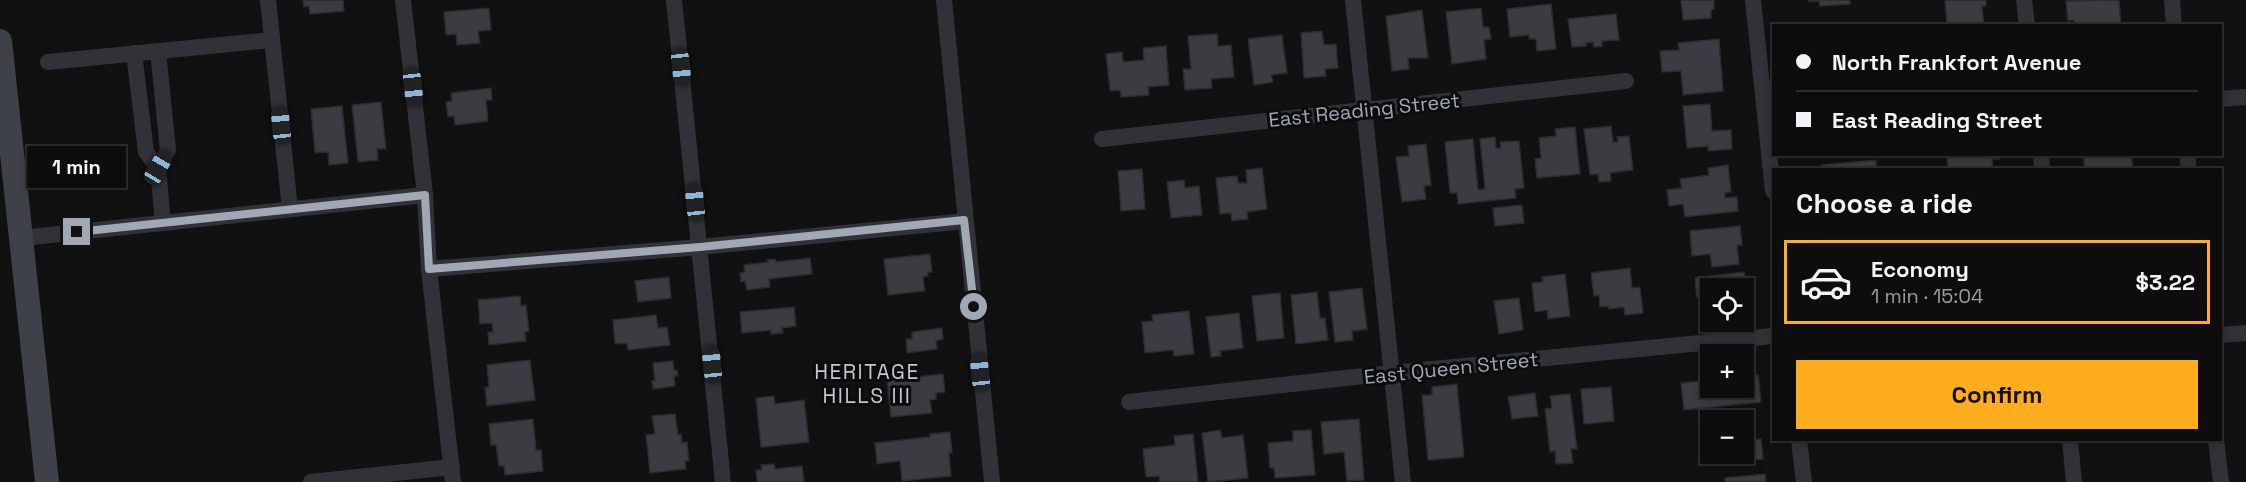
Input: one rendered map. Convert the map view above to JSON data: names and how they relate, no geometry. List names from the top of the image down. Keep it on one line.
{"streets":{"street":["East Reading Street","East Queen Street"]},"districts":["HERITAGE HILLS III"],"page":{"banner":["North Frankfort Avenue","East Reading Street"],"bubble":"1 min","heading":"Choose a ride","list":[{"name":"Economy","note":"1 min · 15:04","value":"$3.22"}],"map_buttons":["+","−"],"buttons":"Confirm"}}
